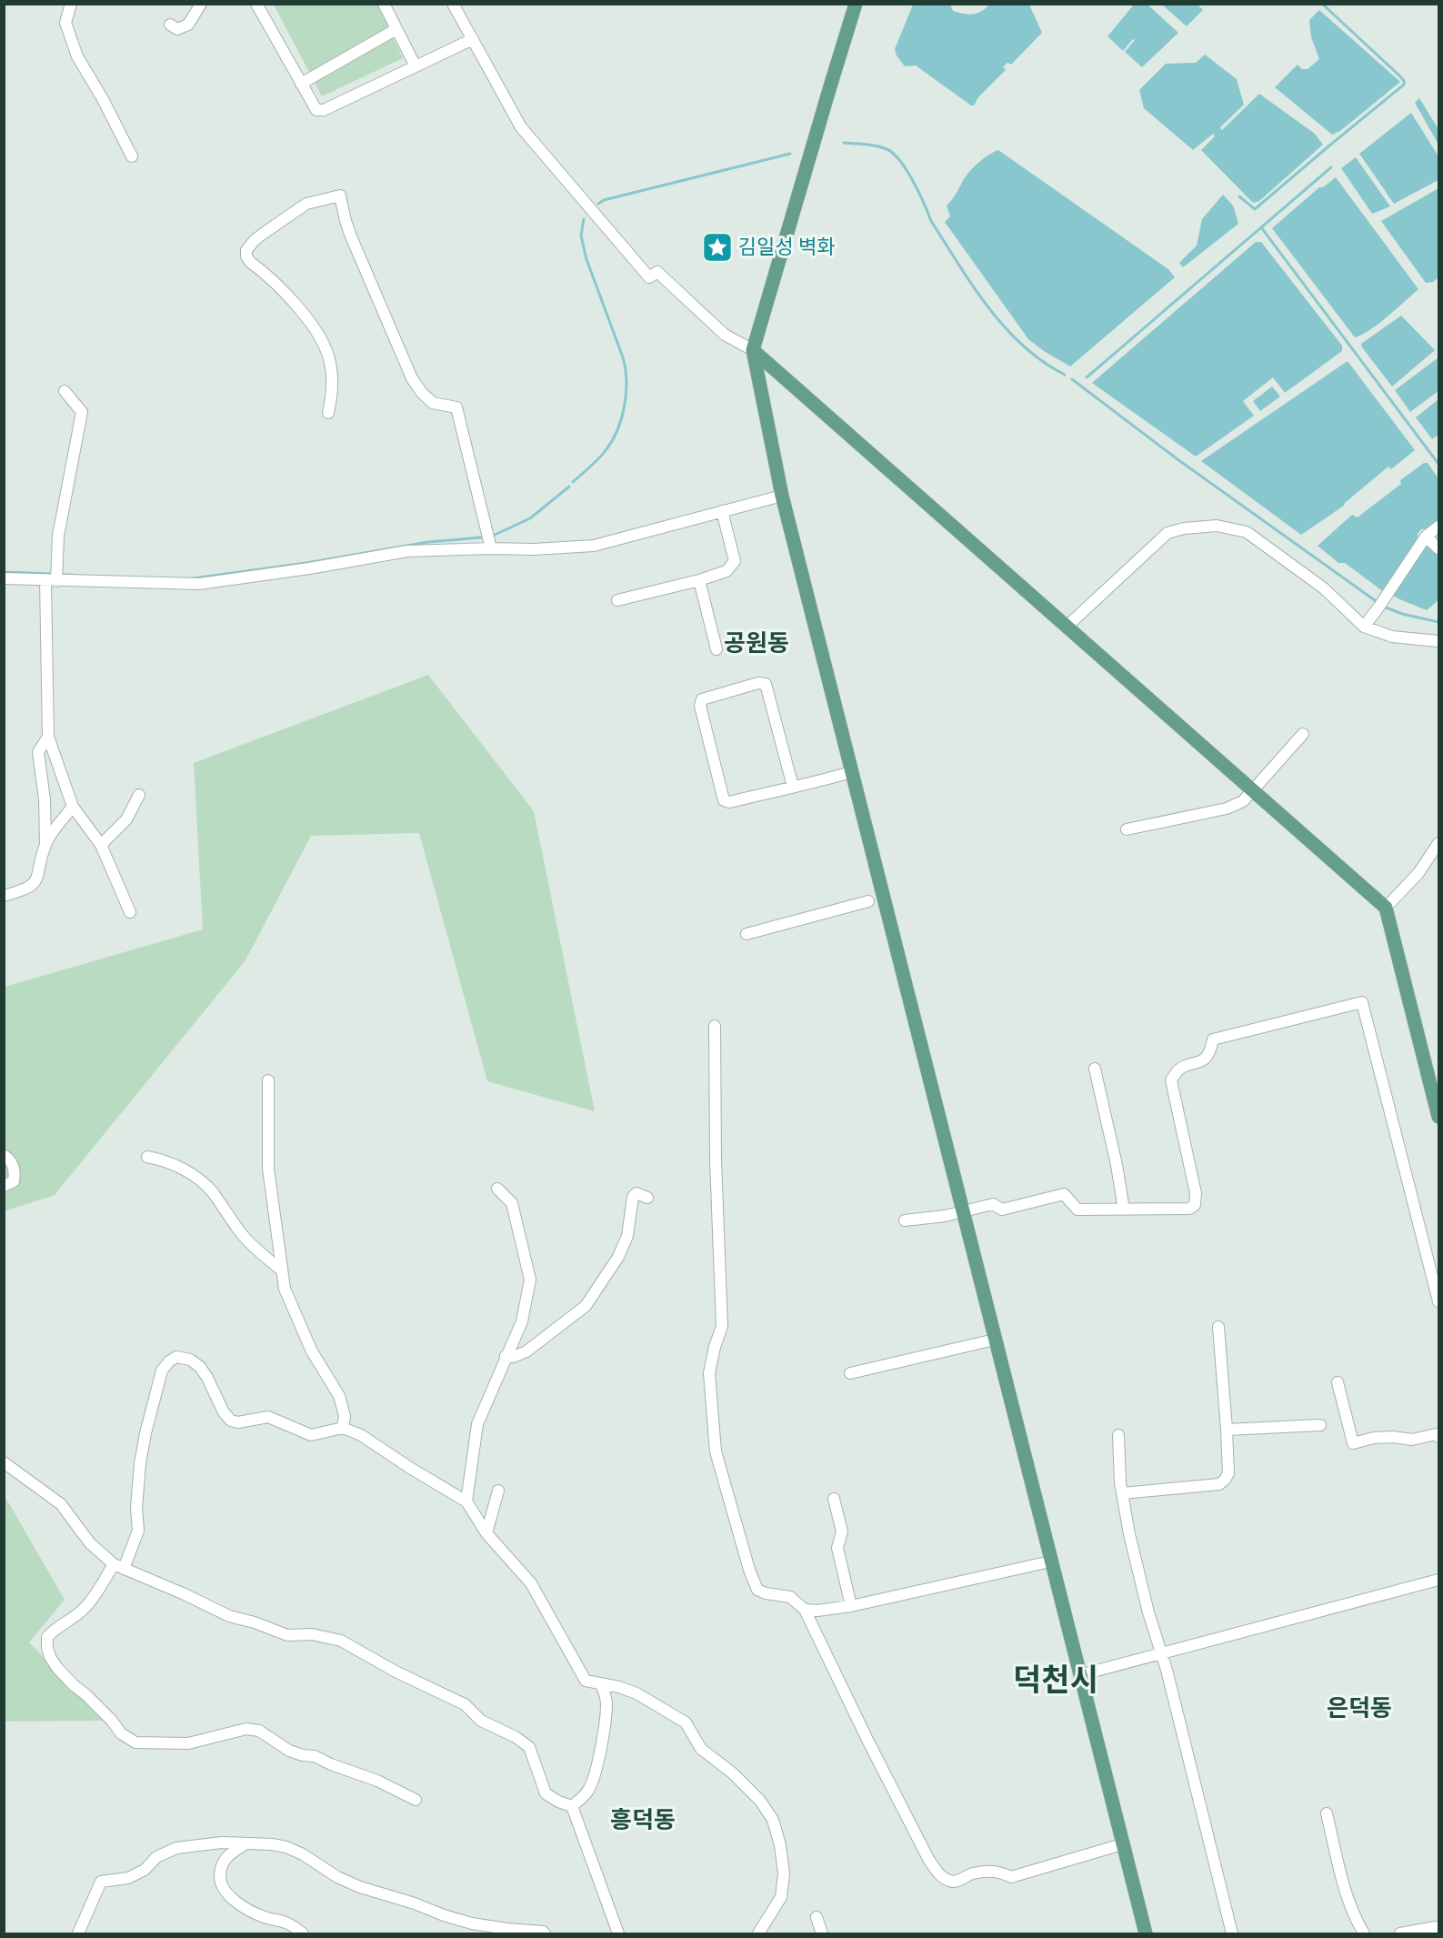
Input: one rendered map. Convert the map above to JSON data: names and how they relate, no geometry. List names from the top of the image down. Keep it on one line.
{"districts":["공원동","덕천시","은덕동","흥덕동"],"places":{"place":["김일성 벽화"]}}
